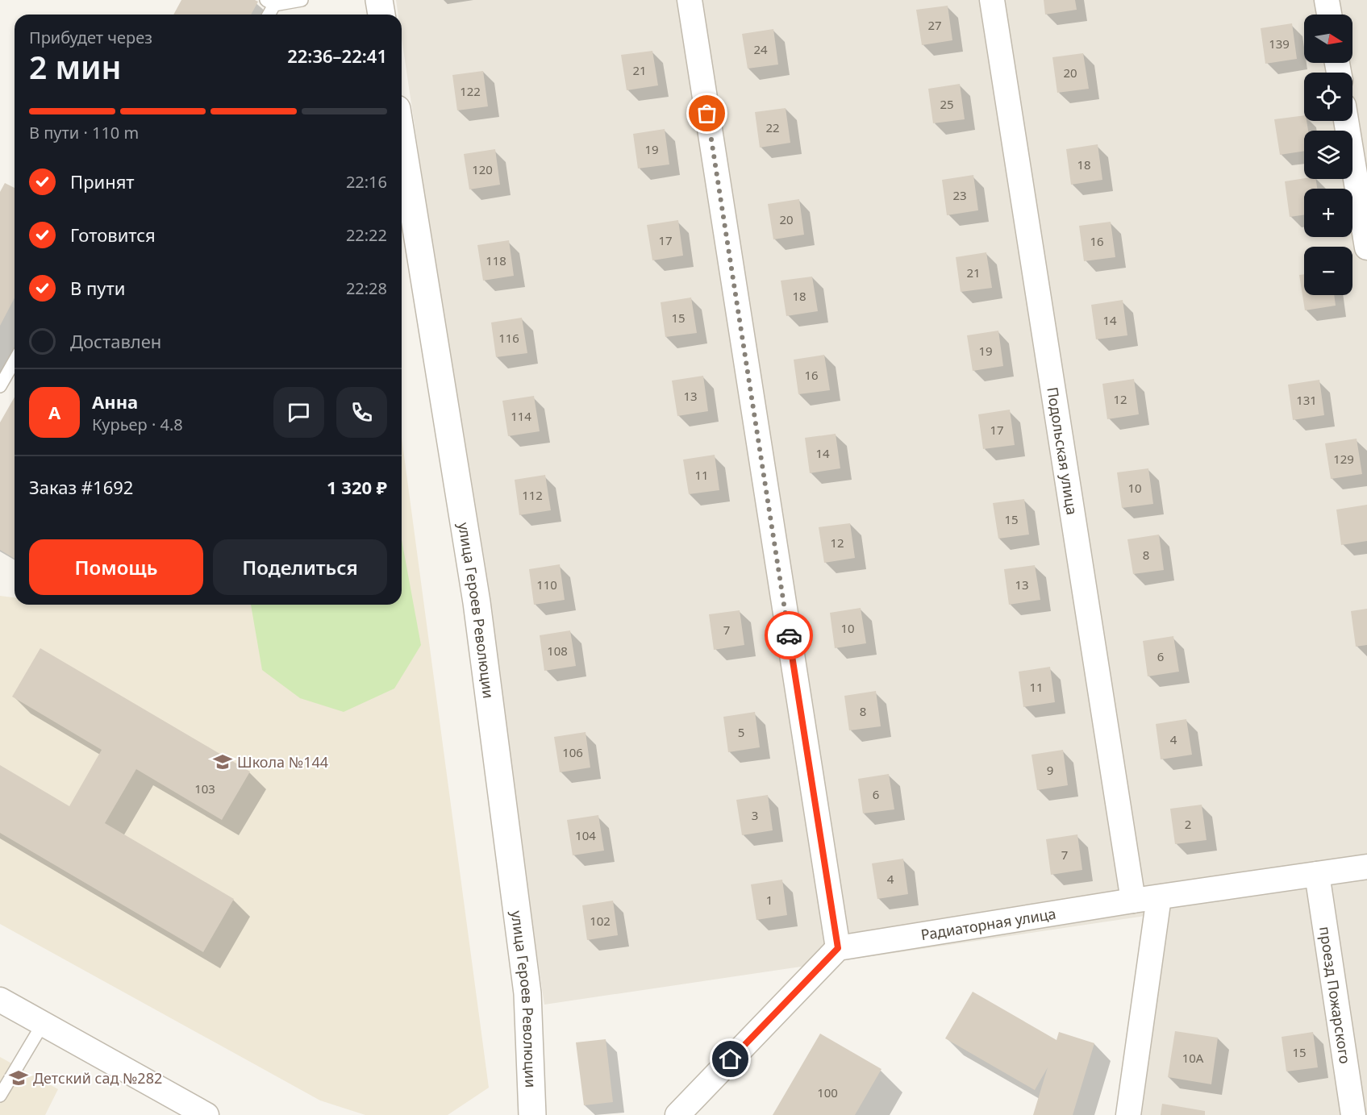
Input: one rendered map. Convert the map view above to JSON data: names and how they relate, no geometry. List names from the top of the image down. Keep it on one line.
{"streets":{"street":["Подольская улица","улица Героев Революции","Радиаторная улица","проезд Пожарского"]},"crossings":[["Подольская улица","Радиаторная улица"],["Радиаторная улица","проезд Пожарского"]],"places":{"school or university":["Школа №144","Детский сад №282"]},"house_numbers":["27","139","24","21","20","122","25","22","19","18","120","23","20","17","16","118","21","18","15","14","116","19","16","13","12","131","114","17","14","129","11","10","112","15","12","8","110","13","10","7","108","6","11","8","5","4","106","9","103","6","3","2","104","7","4","1","102","15","10А","100"],"north":"right","page":{"map_buttons":["+","−"],"heading":["2 мин","Прибудет через","22:36–22:41"],"panel":["Анна","Курьер · 4.8","Заказ #1692","1 320 ₽"],"bar":"В пути · 110 m","list":[["Принят","22:16"],["Готовится","22:22"],["В пути","22:28"],"Доставлен"],"round":"А","buttons":["Помощь","Поделиться"]}}
